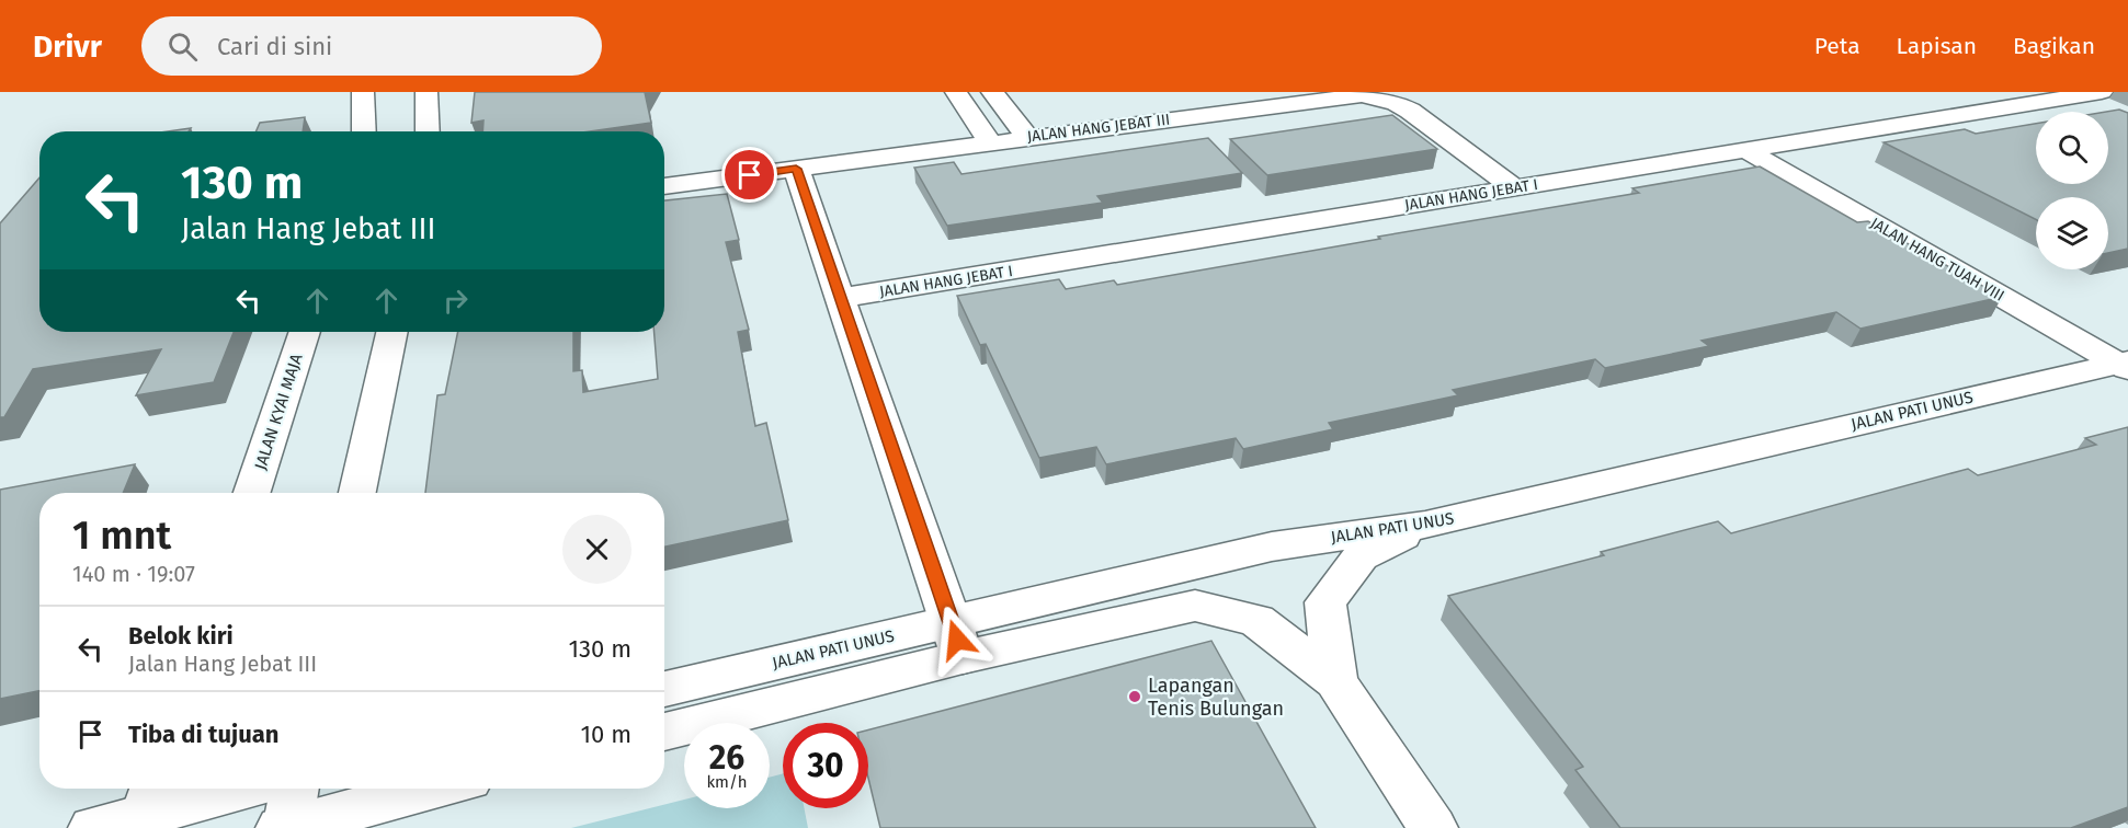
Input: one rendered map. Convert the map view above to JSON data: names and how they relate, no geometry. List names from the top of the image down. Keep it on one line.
{"streets":{"street":["JALAN HANG JEBAT III","JALAN HANG JEBAT I","JALAN HANG TUAH VIII","JALAN PATI UNUS","JALAN KYAI MAJA"]},"crossings":[["JALAN HANG JEBAT III","JALAN HANG JEBAT I"],["JALAN HANG JEBAT I","JALAN HANG TUAH VIII"],["JALAN HANG TUAH VIII","JALAN PATI UNUS"]],"places":["Lapangan Tenis Bulungan"],"page":{"header":"Drivr","search":"Cari di sini","nav":["Peta","Lapisan","Bagikan"],"turn":["130 m","Jalan Hang Jebat III"],"heading":["1 mnt","140 m · 19:07"],"list":[{"name":"Belok kiri","note":"Jalan Hang Jebat III","value":"130 m"},{"name":"Tiba di tujuan","value":"10 m"}],"speed":"26 km/h","limit":"30"}}
